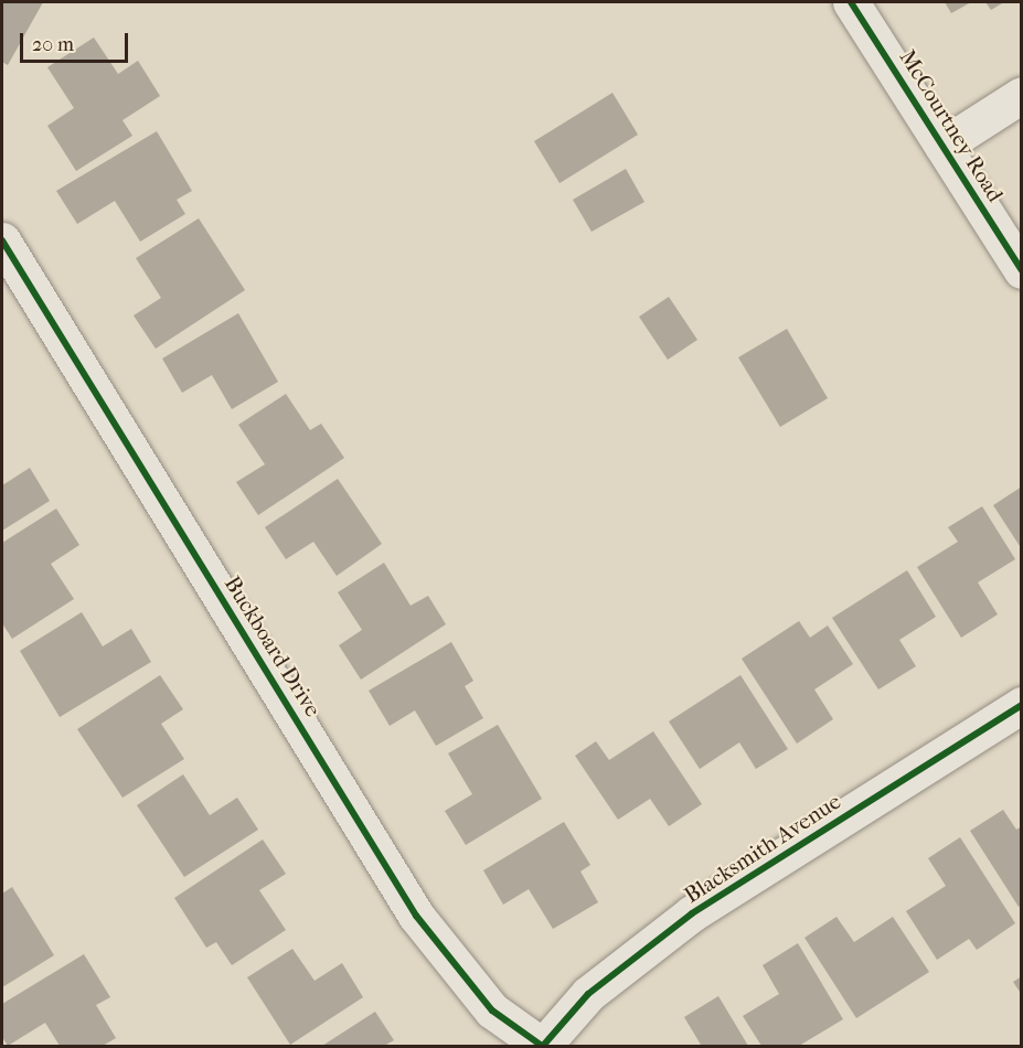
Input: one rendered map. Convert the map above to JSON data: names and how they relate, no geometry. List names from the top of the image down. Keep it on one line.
{"streets":{"street":["McCourtney Road","Buckboard Drive","Blacksmith Avenue"]},"crossings":[["Buckboard Drive","Blacksmith Avenue"]],"scale_bar":"20 m"}
